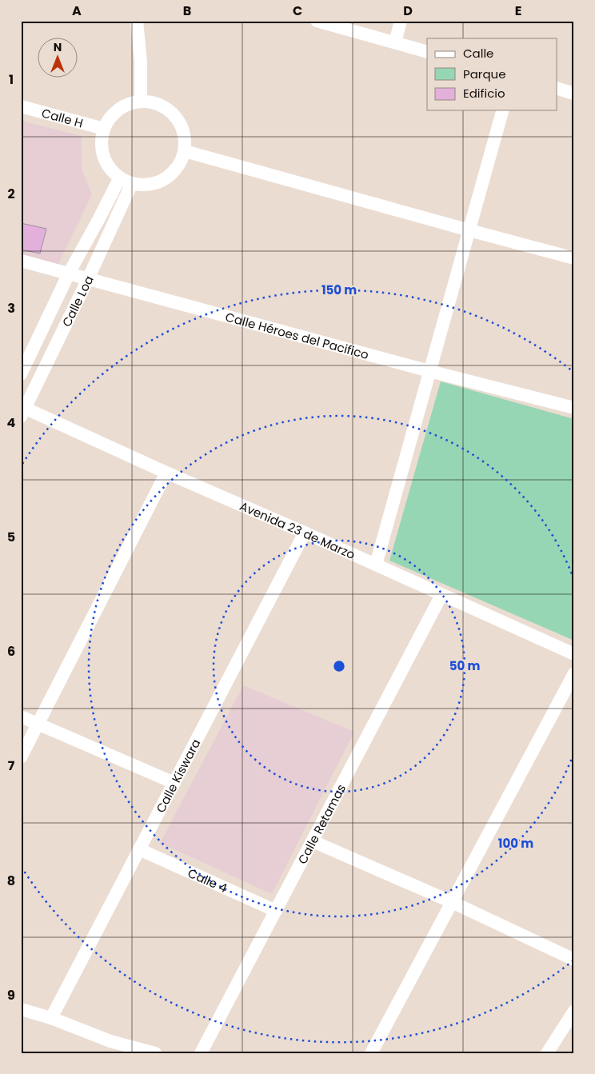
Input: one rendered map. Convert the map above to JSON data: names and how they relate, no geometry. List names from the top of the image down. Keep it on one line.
{"streets":{"street":["Calle H","Calle Loa","Calle Héroes del Pacifico","Avenida 23 de Marzo","Calle Kiswara","Calle Retamas","Calle 4"]},"crossings":[["Calle H","Calle Loa"],["Calle Loa","Calle Héroes del Pacifico"],["Calle Loa","Avenida 23 de Marzo"],["Avenida 23 de Marzo","Calle Kiswara"],["Avenida 23 de Marzo","Calle Retamas"],["Calle Kiswara","Calle 4"],["Calle Retamas","Calle 4"]],"legend":["Calle","Parque","Edificio"],"north":"top","grid":{"columns":["A","B","C","D","E"],"rows":["1","2","3","4","5","6","7","8","9"]},"rings":["150 m","50 m","100 m"]}
